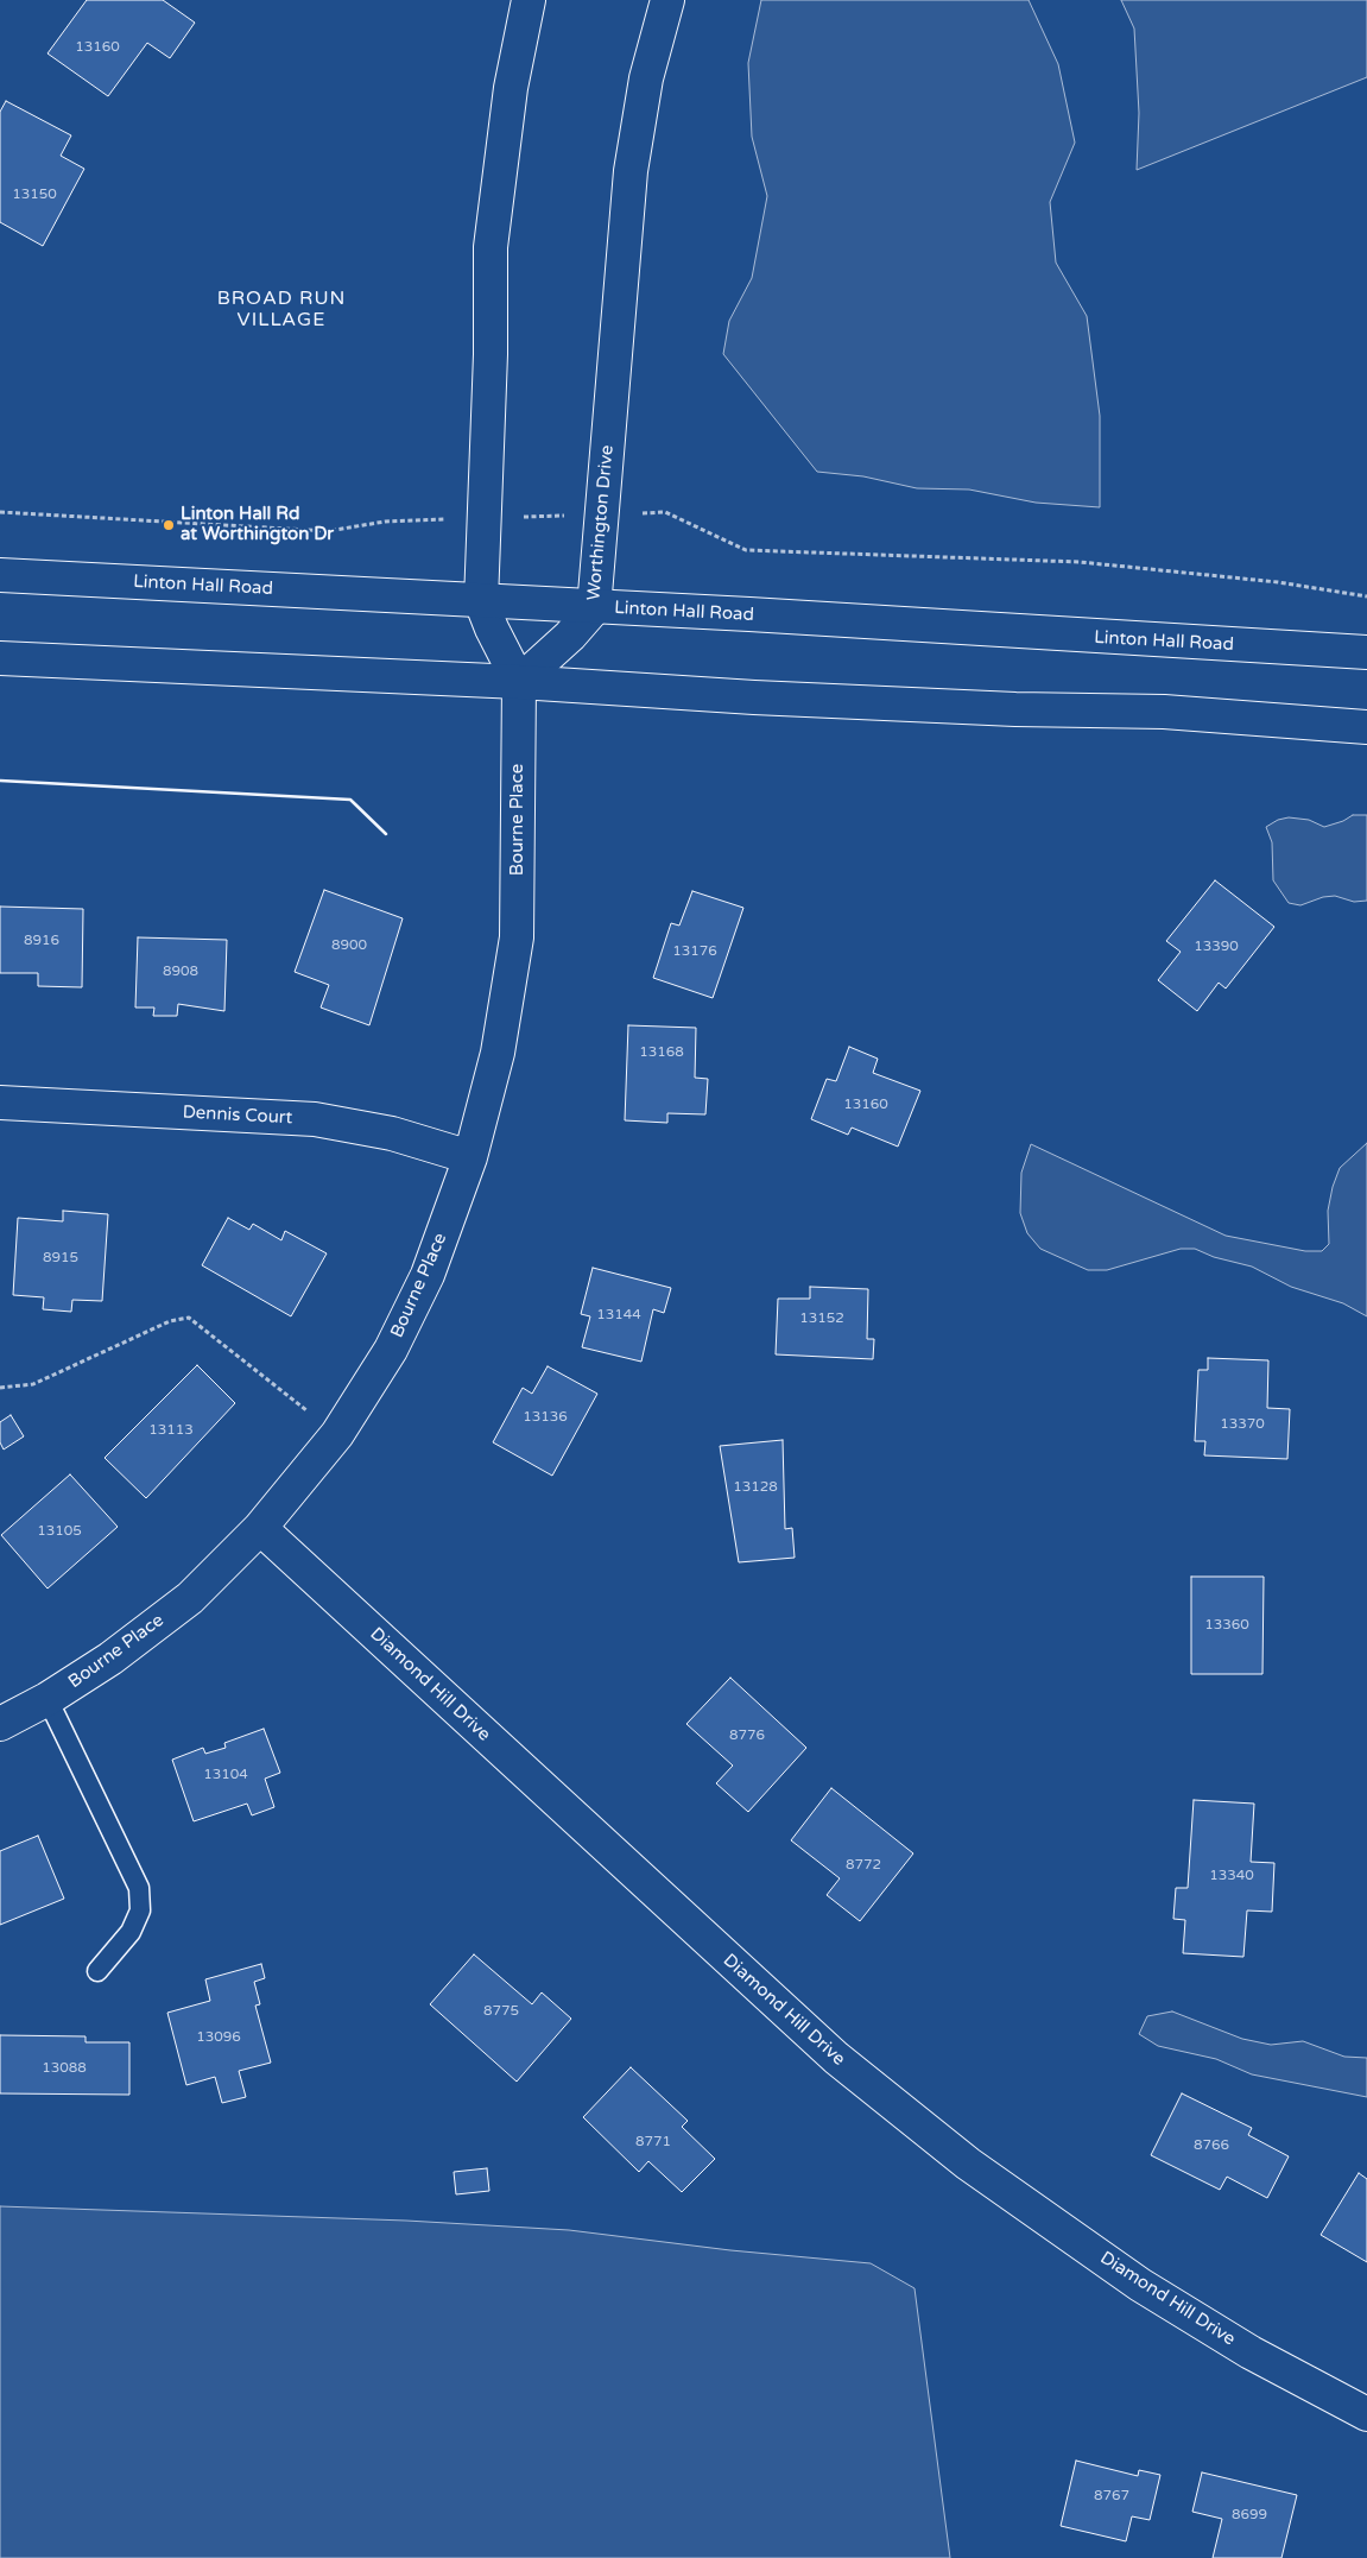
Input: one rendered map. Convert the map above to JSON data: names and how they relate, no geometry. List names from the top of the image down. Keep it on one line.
{"streets":{"street":["Worthington Drive","Linton Hall Road","Bourne Place","Dennis Court","Diamond Hill Drive"]},"crossings":[["Worthington Drive","Linton Hall Road"],["Worthington Drive","Bourne Place"],["Bourne Place","Dennis Court"],["Bourne Place","Diamond Hill Drive"]],"districts":["BROAD RUN VILLAGE"],"places":["Linton Hall Rd at Worthington Dr"],"house_numbers":["13160","13150","8916","8900","13390","13176","8908","13168","13160","8915","13144","13152","13136","13370","13113","13128","13105","13360","8776","13104","8772","13340","8775","13096","13088","8771","8766","8767","8699"]}
